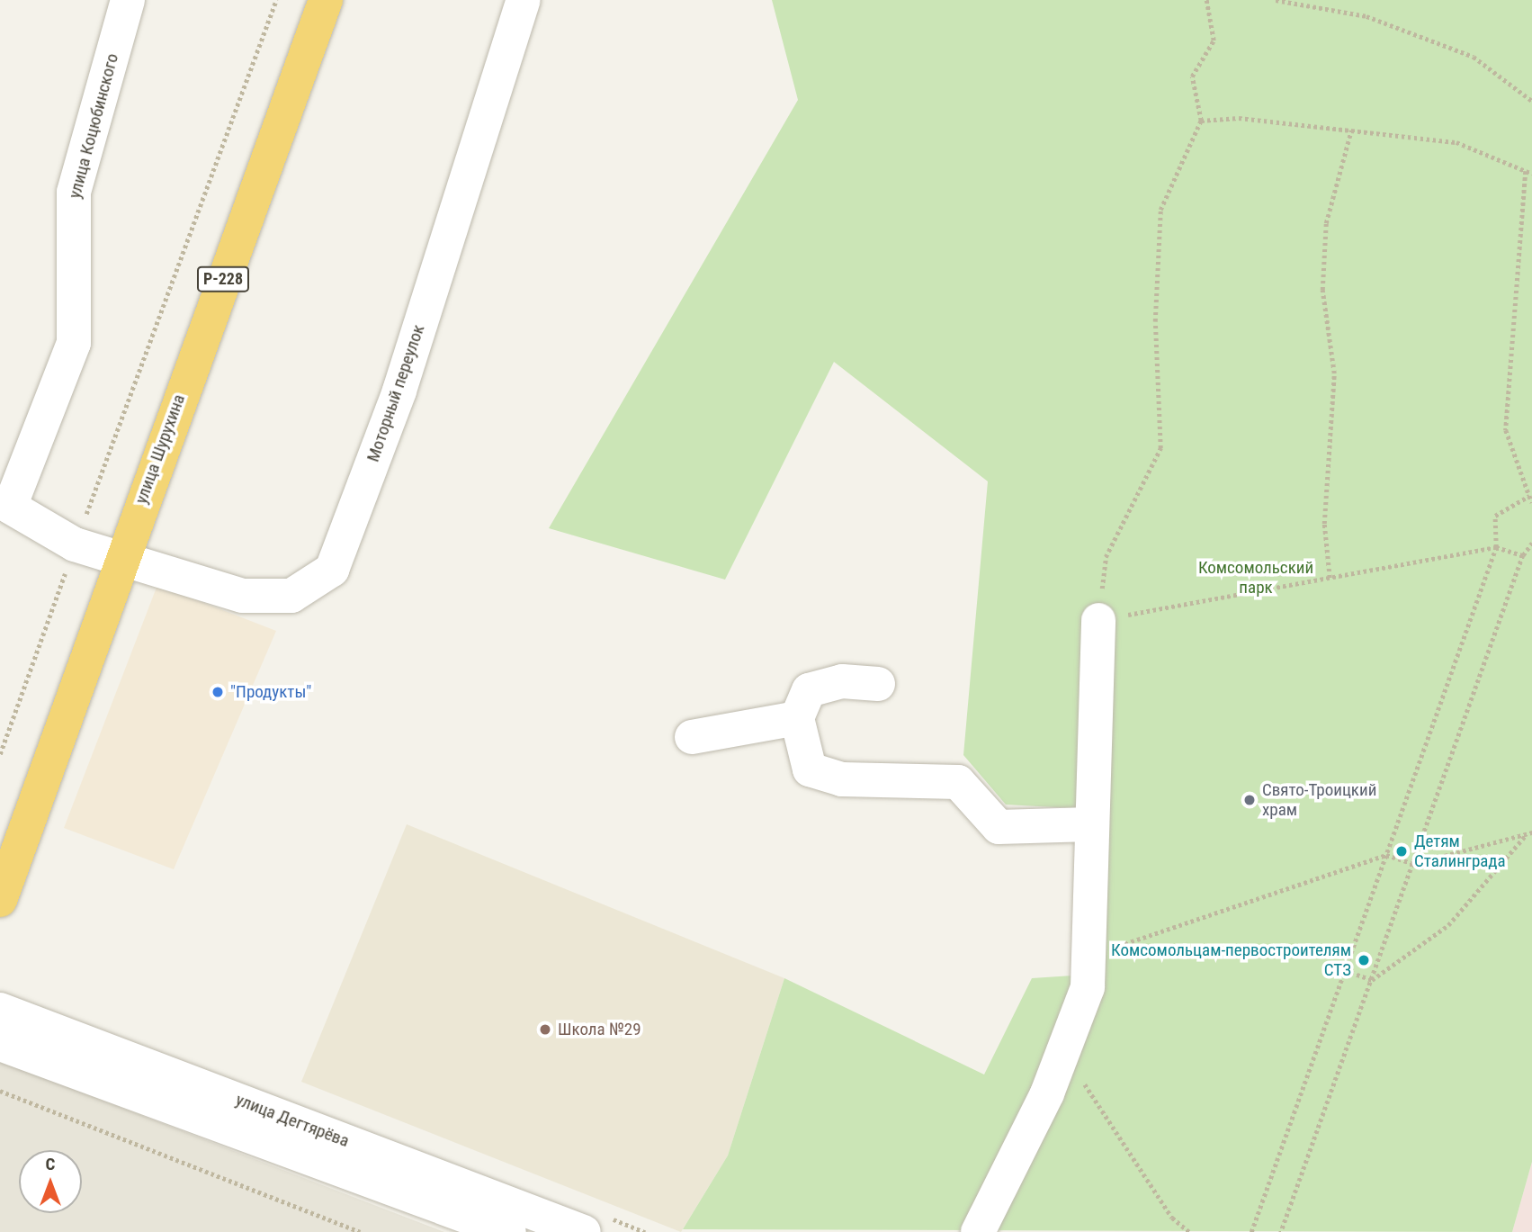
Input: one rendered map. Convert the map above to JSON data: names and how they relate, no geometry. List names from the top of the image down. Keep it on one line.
{"streets":{"highway":["Р-228","улица Шурухина"],"street":["улица Коцюбинского","Моторный переулок","улица Дегтярёва"]},"crossings":[["улица Коцюбинского","Моторный переулок"],["Моторный переулок","улица Шурухина"]],"parks":["Комсомольский парк"],"places":["\"Продукты\"","Свято-Троицкий храм","Детям Сталинграда","Комсомольцам-первостроителям СТЗ","Школа №29"],"north":"top"}
